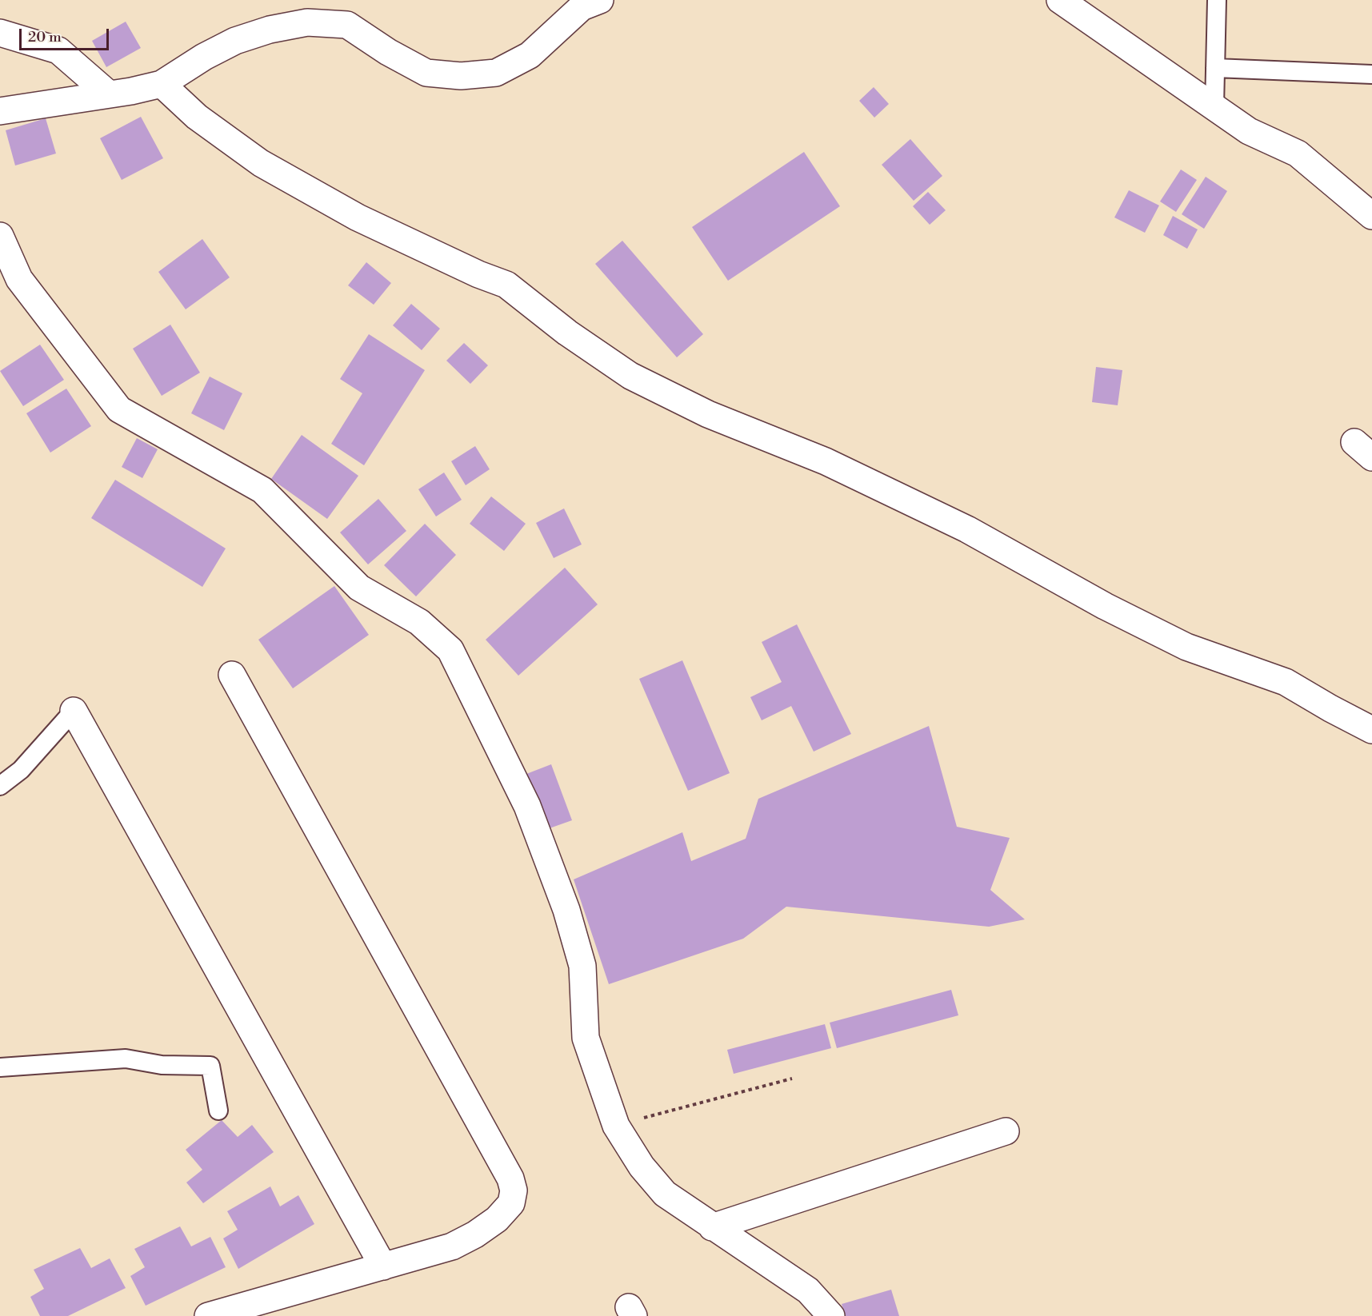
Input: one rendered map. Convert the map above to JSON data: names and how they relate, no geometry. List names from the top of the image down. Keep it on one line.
{"scale_bar":"20 m"}
